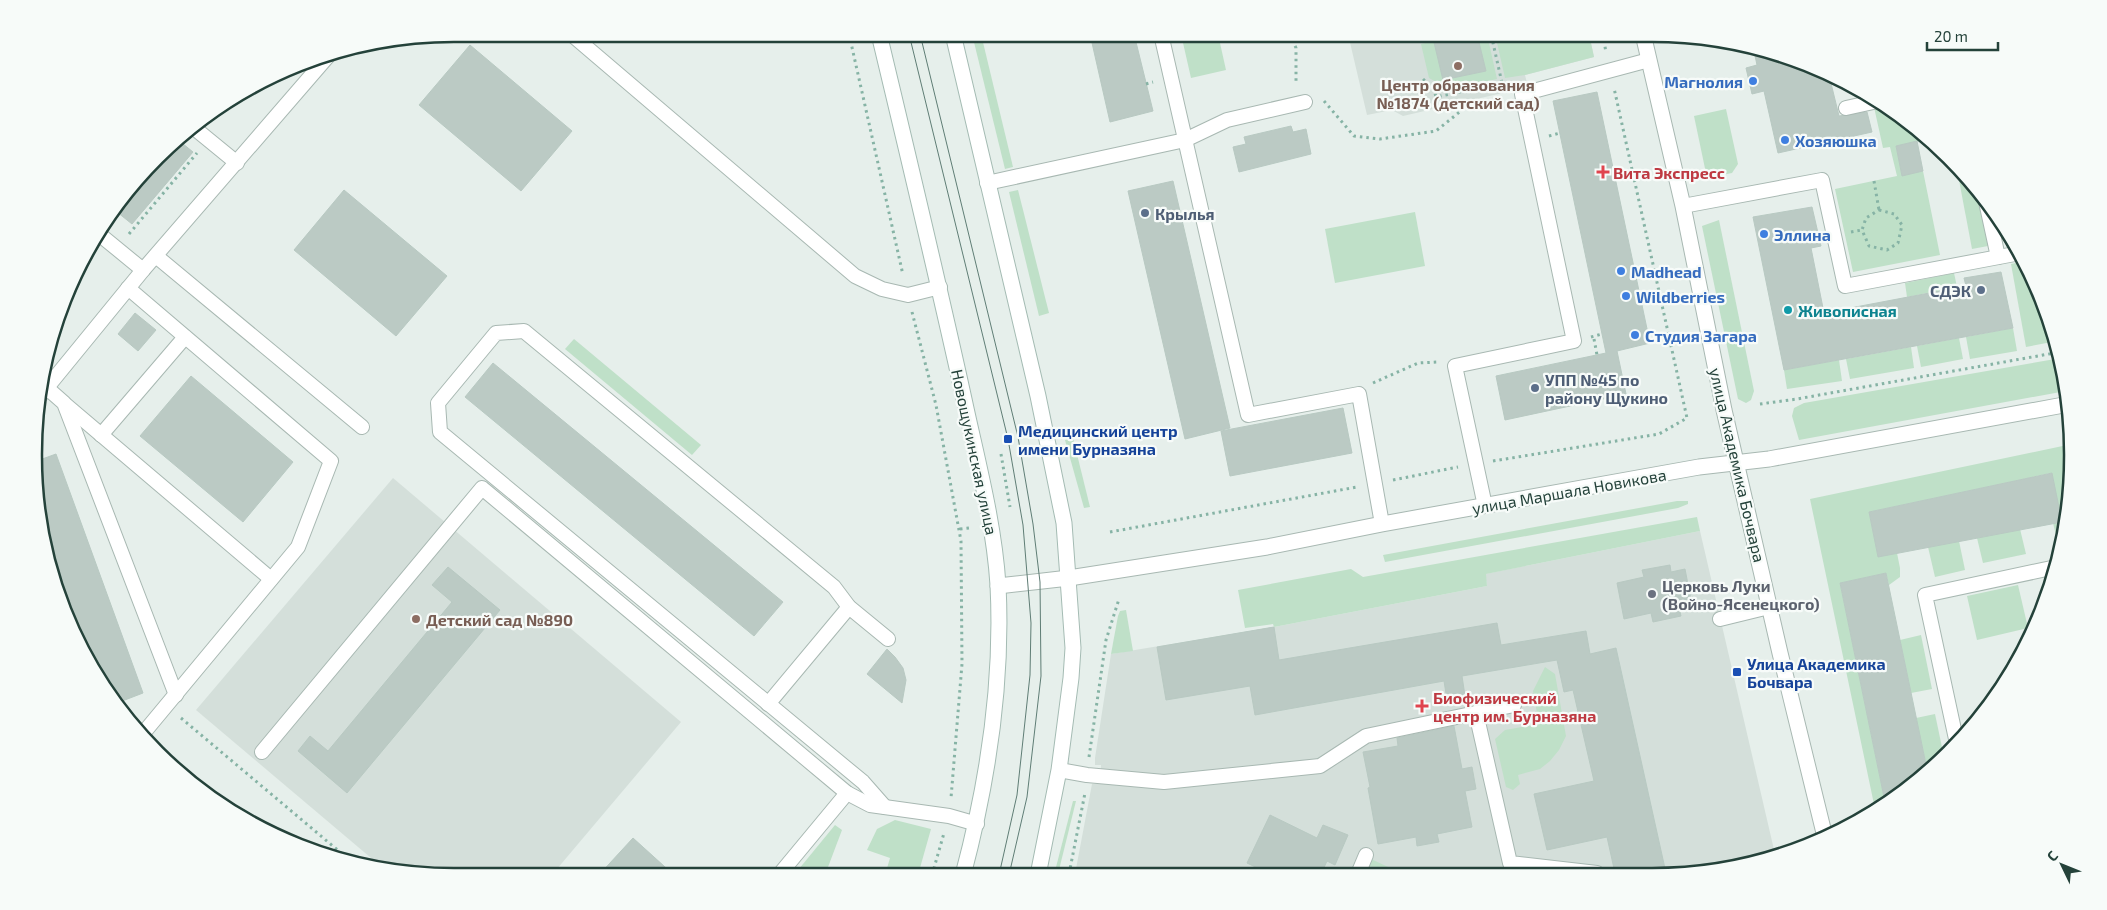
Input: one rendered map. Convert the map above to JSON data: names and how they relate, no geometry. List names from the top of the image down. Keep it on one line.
{"streets":{"street":["Новощукинская улица","улица Академика Бочвара","улица Маршала Новикова"]},"crossings":[["Новощукинская улица","улица Маршала Новикова"],["улица Академика Бочвара","улица Маршала Новикова"]],"places":{"other":["Центр образования №1874 (детский сад)","Магнолия","Хозяюшка","Крылья","Эллина","Madhead","СДЭК","Wildberries","Живописная","Студия Загара","УПП №45 по району Щукино","Церковь Луки (Войно-Ясенецкого)","Детский сад №890"],"health":["Вита Экспресс","Биофизический центр им. Бурназяна"],"transit":["Медицинский центр имени Бурназяна","Улица Академика Бочвара"]},"scale_bar":"20 m","north":"top left"}
